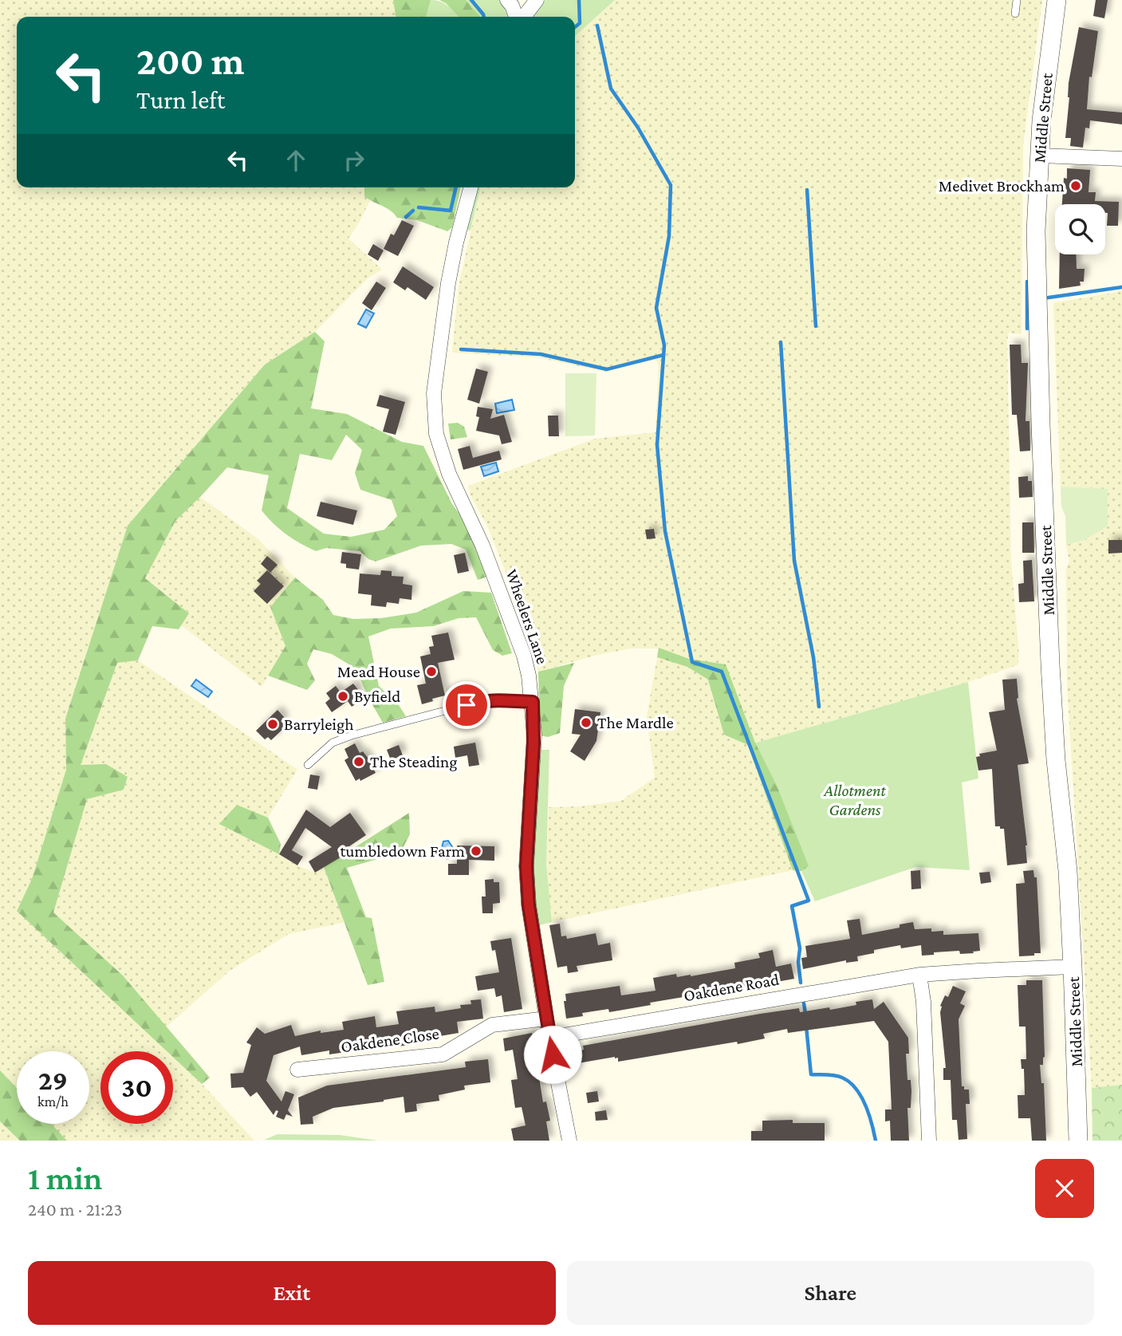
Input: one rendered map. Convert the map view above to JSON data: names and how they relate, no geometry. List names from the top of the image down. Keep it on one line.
{"streets":{"street":["Middle Street","Wheelers Lane","Oakdene Road","Oakdene Close"]},"crossings":[["Middle Street","Oakdene Road"],["Wheelers Lane","Oakdene Road"],["Wheelers Lane","Oakdene Close"]],"parks":["Allotment Gardens"],"places":["Medivet Brockham","Mead House","Byfield","The Mardle","Barryleigh","The Steading","tumbledown Farm"],"page":{"turn":["200 m","Turn left"],"speed":"29 km/h","limit":"30","heading":["1 min","240 m · 21:23"],"buttons":["Exit","Share"]}}
